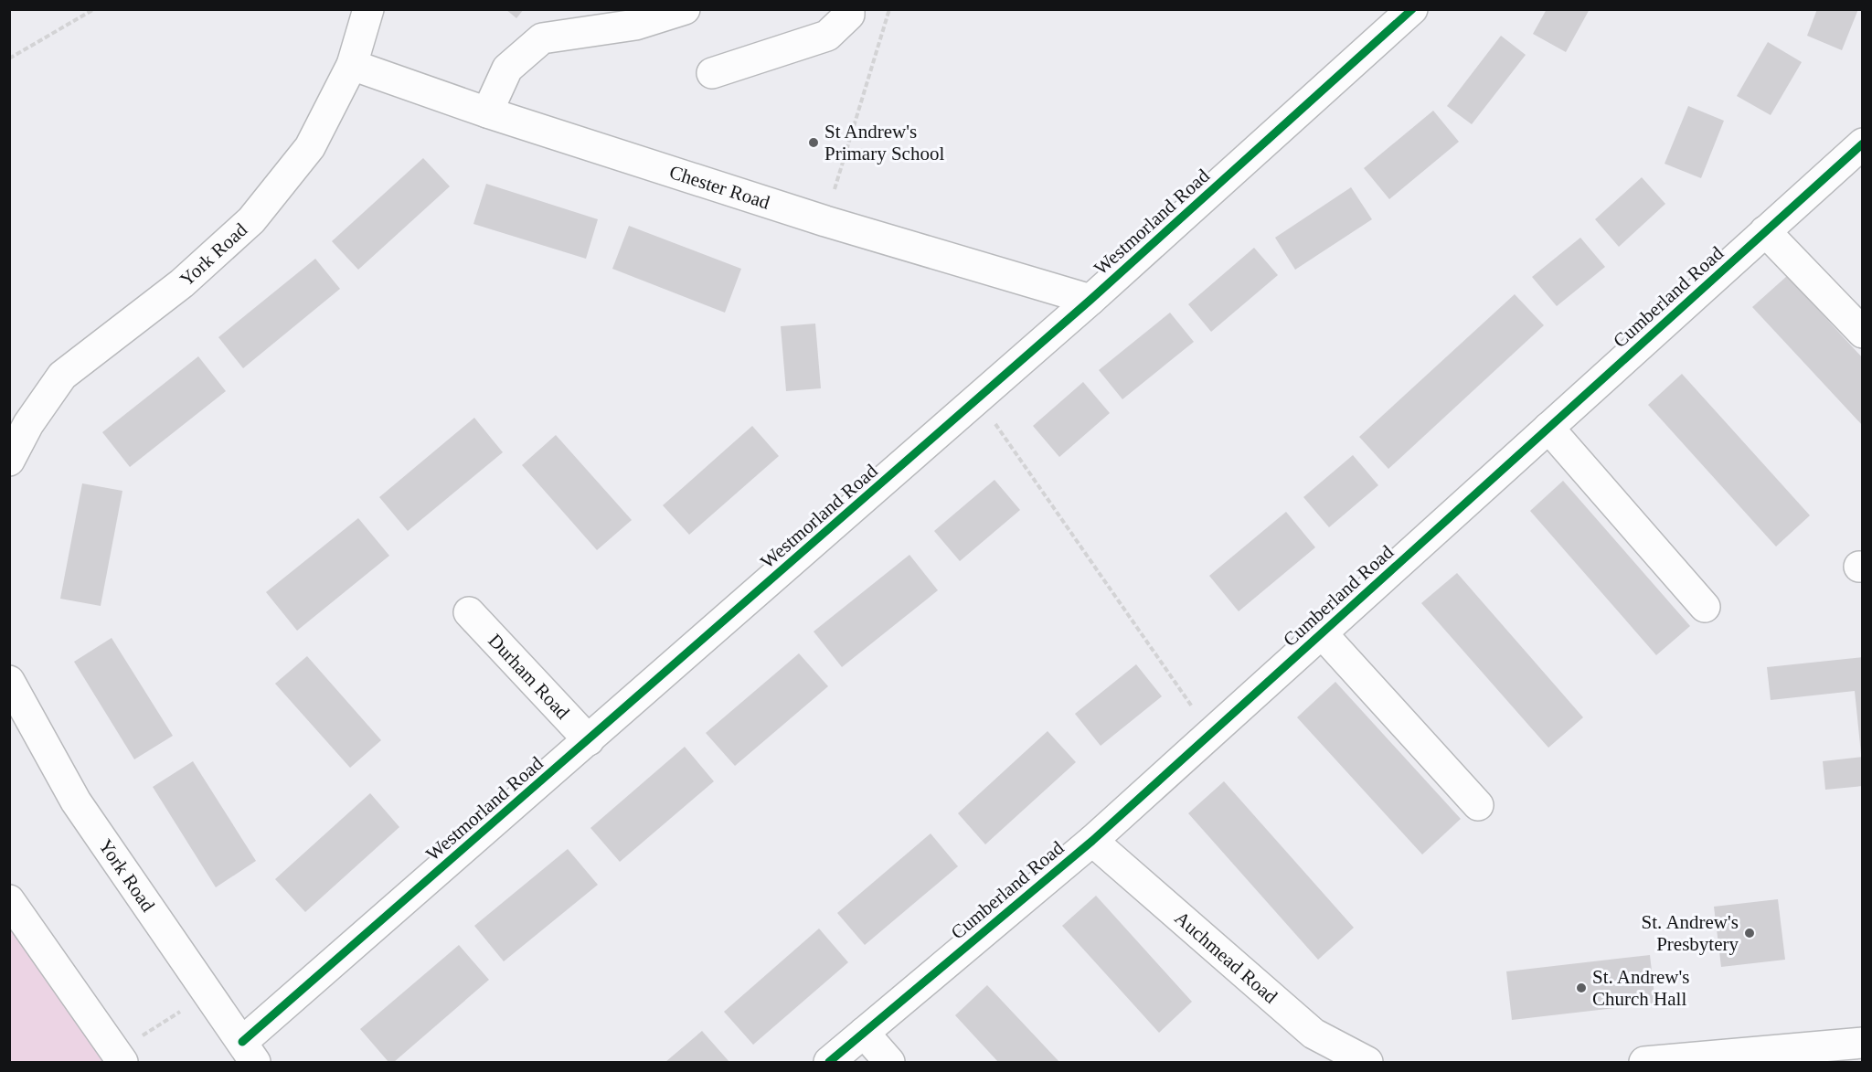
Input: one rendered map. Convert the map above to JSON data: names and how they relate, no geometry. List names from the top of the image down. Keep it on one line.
{"streets":{"street":["Chester Road","Westmorland Road","York Road","Cumberland Road","Durham Road","Auchmead Road"]},"crossings":[["Chester Road","Westmorland Road"],["Chester Road","York Road"],["Westmorland Road","York Road"],["Westmorland Road","Durham Road"],["Cumberland Road","Auchmead Road"]],"places":["St Andrew's Primary School","St. Andrew's Presbytery","St. Andrew's Church Hall"]}
